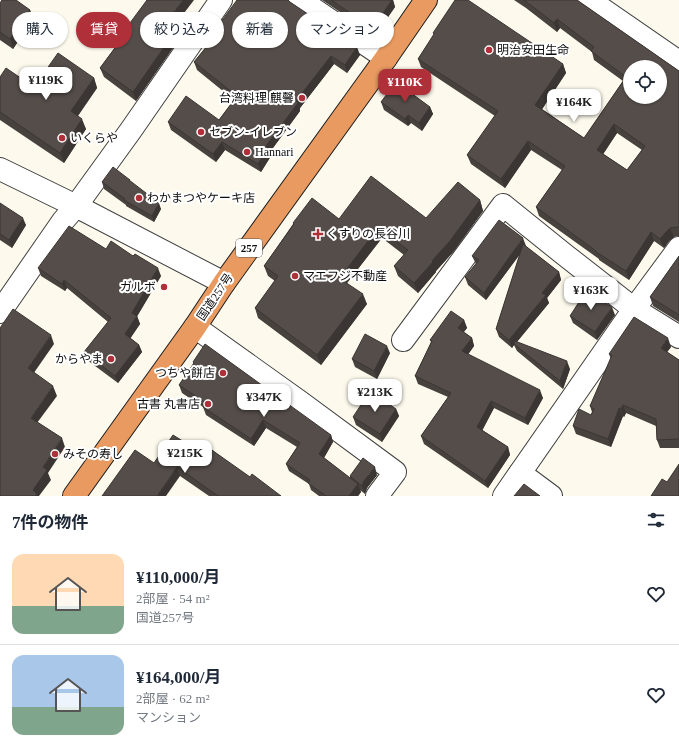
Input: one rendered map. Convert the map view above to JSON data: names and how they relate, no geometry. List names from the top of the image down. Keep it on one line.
{"streets":{"highway":["257","国道257号"]},"places":{"other":["明治安田生命","台湾料理 麒馨","セブン-イレブン","いくらや","Hannari","わかまつやケーキ店","マエフジ不動産","ガルボ","からやま","つちや餅店","古書 丸書店","みその寿し"],"health":["くすりの長谷川"]},"page":{"chip":["購入","賃貸","絞り込み","新着","マンション"],"price":["¥119K","¥110K","¥164K","¥163K","¥213K","¥347K","¥215K"],"heading":"7件の物件","list":[{"name":"¥110,000/月","note":"2部屋 · 54 m² · 国道257号"},{"name":"¥164,000/月","note":"2部屋 · 62 m² · マンション"}]}}
